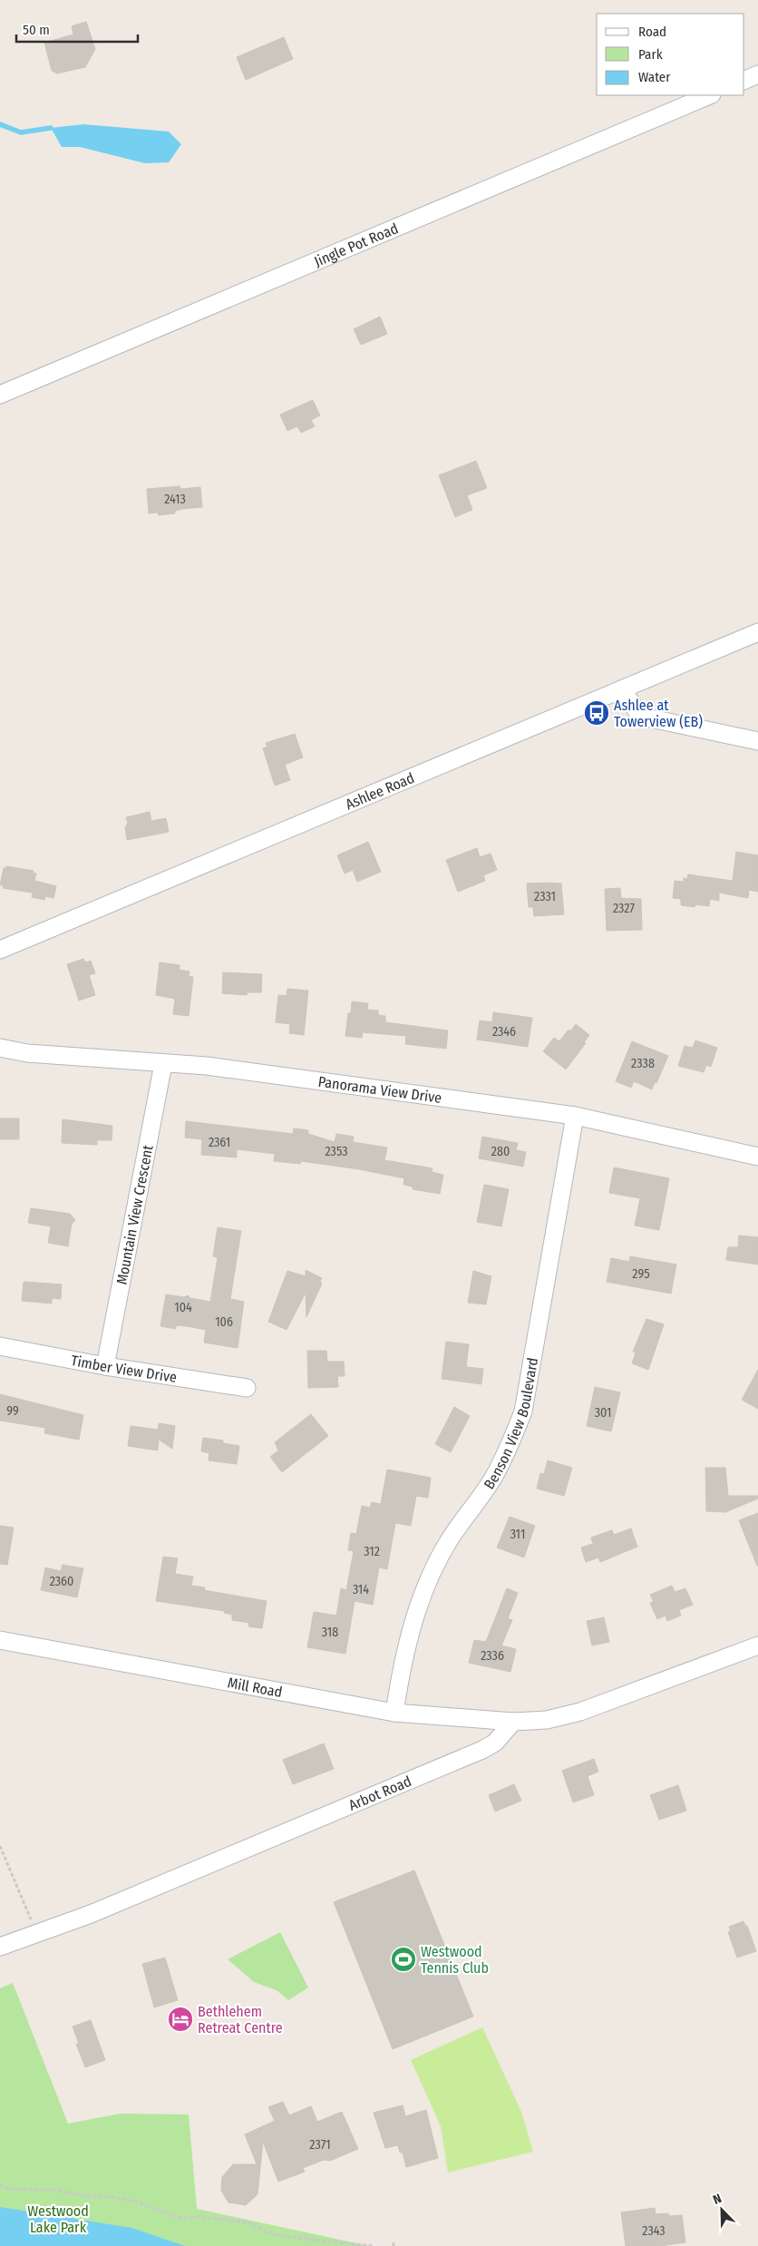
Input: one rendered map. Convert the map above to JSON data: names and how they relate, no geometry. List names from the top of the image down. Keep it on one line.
{"streets":{"street":["Jingle Pot Road","Ashlee Road","Panorama View Drive","Mountain View Crescent","Timber View Drive","Benson View Boulevard","Mill Road","Arbot Road"]},"crossings":[["Panorama View Drive","Mountain View Crescent"],["Panorama View Drive","Benson View Boulevard"],["Mountain View Crescent","Timber View Drive"],["Benson View Boulevard","Mill Road"],["Mill Road","Arbot Road"]],"parks":["Westwood Lake Park"],"places":{"bus stop":["Ashlee at Towerview (EB)"],"sports":["Westwood Tennis Club"],"hotel":["Bethlehem Retreat Centre"]},"house_numbers":["2413","2331","2327","2346","2338","2361","2353","280","295","104","106","99","301","311","312","2360","314","318","2336","2371","2343"],"legend":["Road","Park","Water"],"scale_bar":"50 m","north":"top left"}
